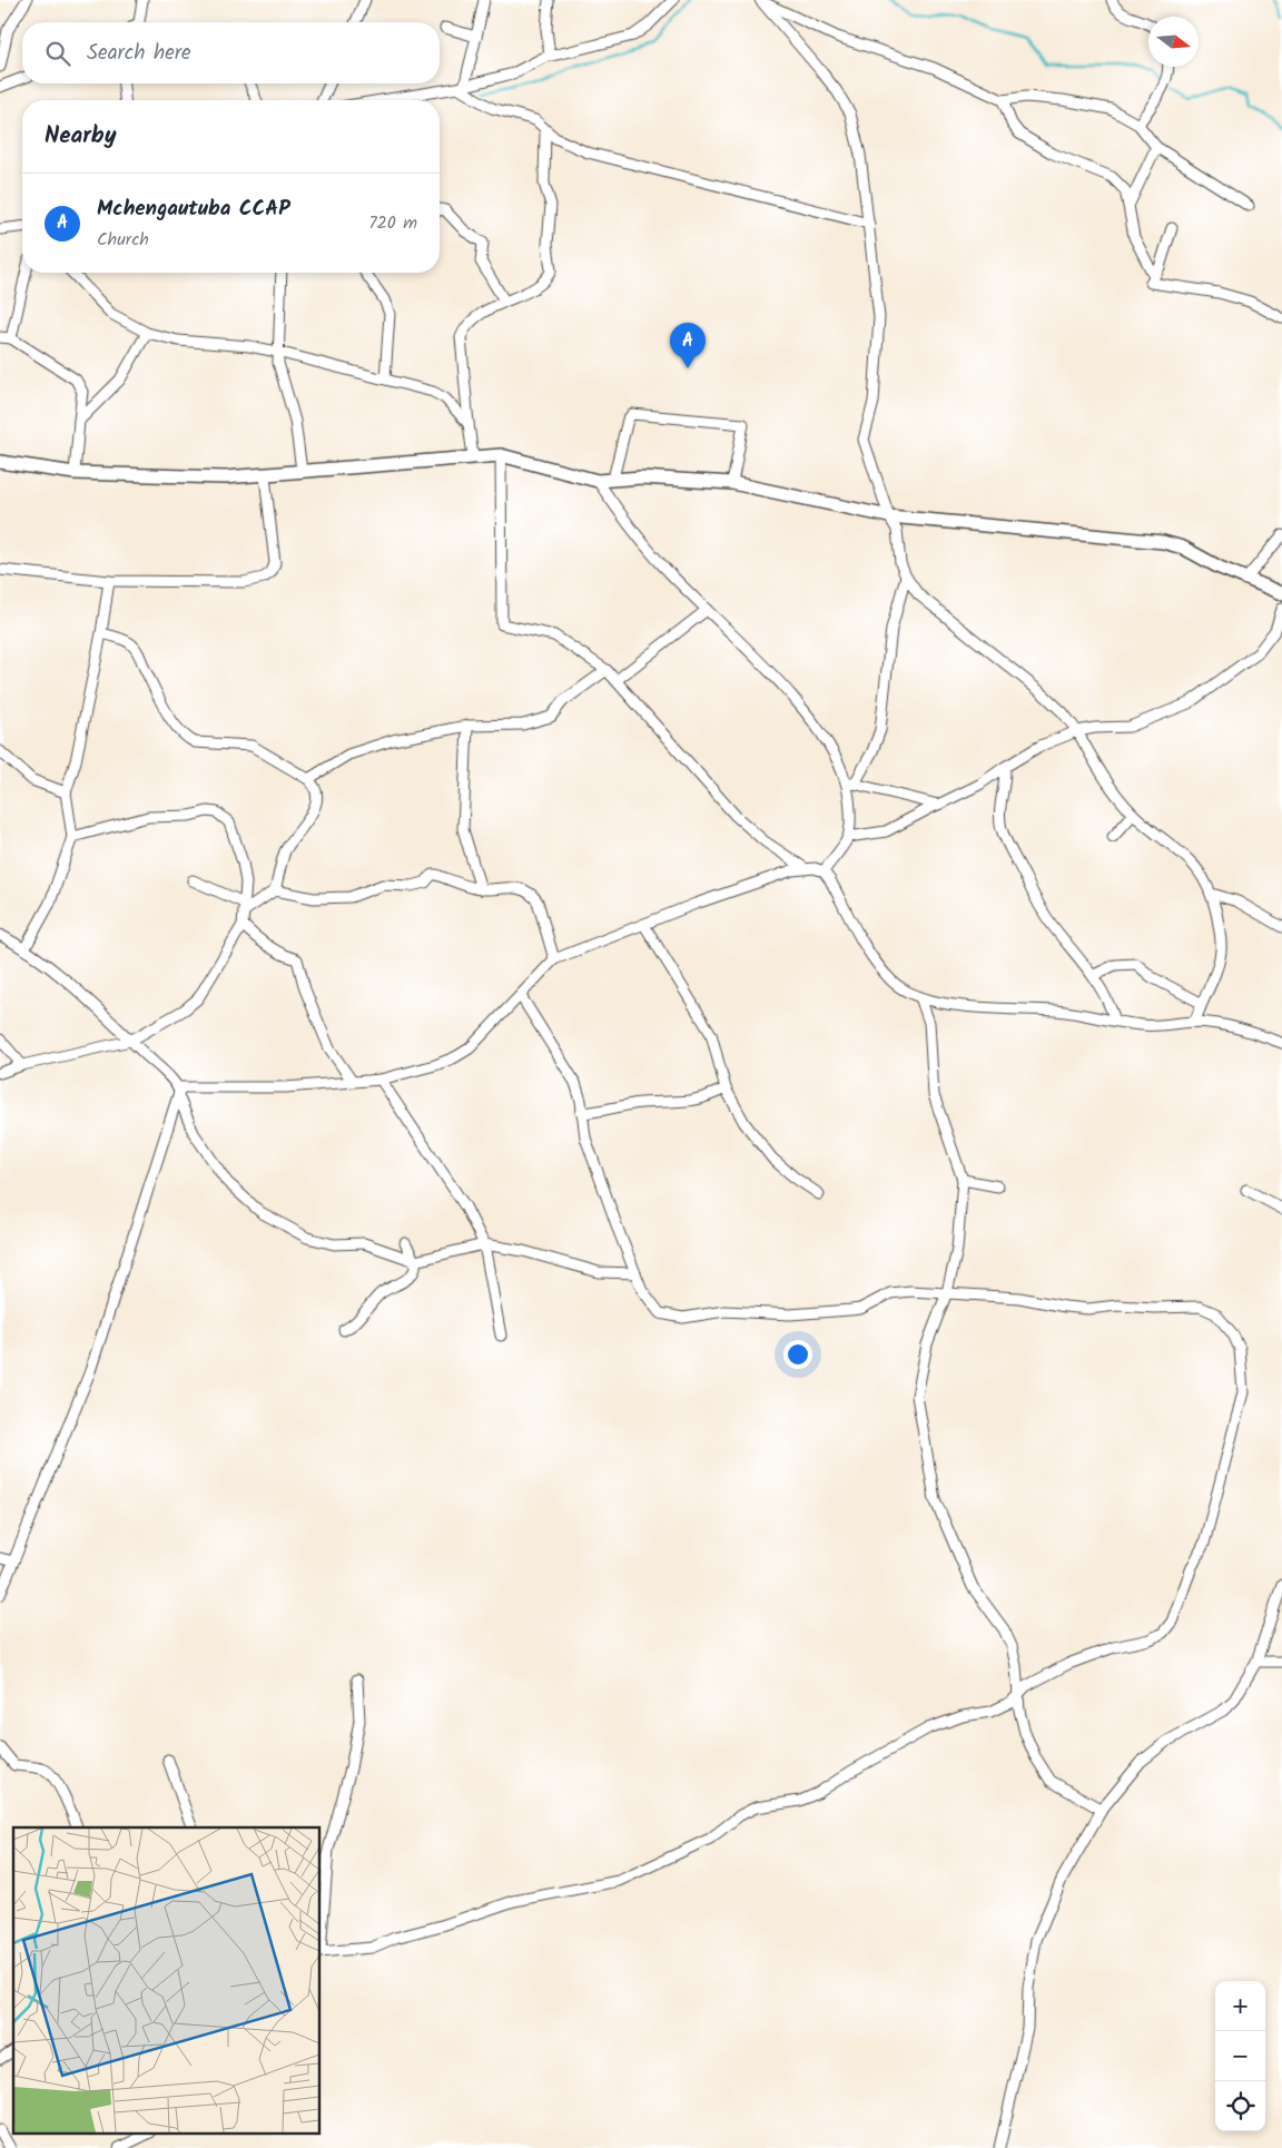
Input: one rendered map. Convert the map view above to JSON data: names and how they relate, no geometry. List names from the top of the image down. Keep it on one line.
{"north":"right","page":{"search":"Search here","heading":"Nearby","list":[{"mark":"A","name":"Mchengautuba CCAP","note":"Church","value":"720 m"}],"pins":"A","map_buttons":["+","−"]}}
